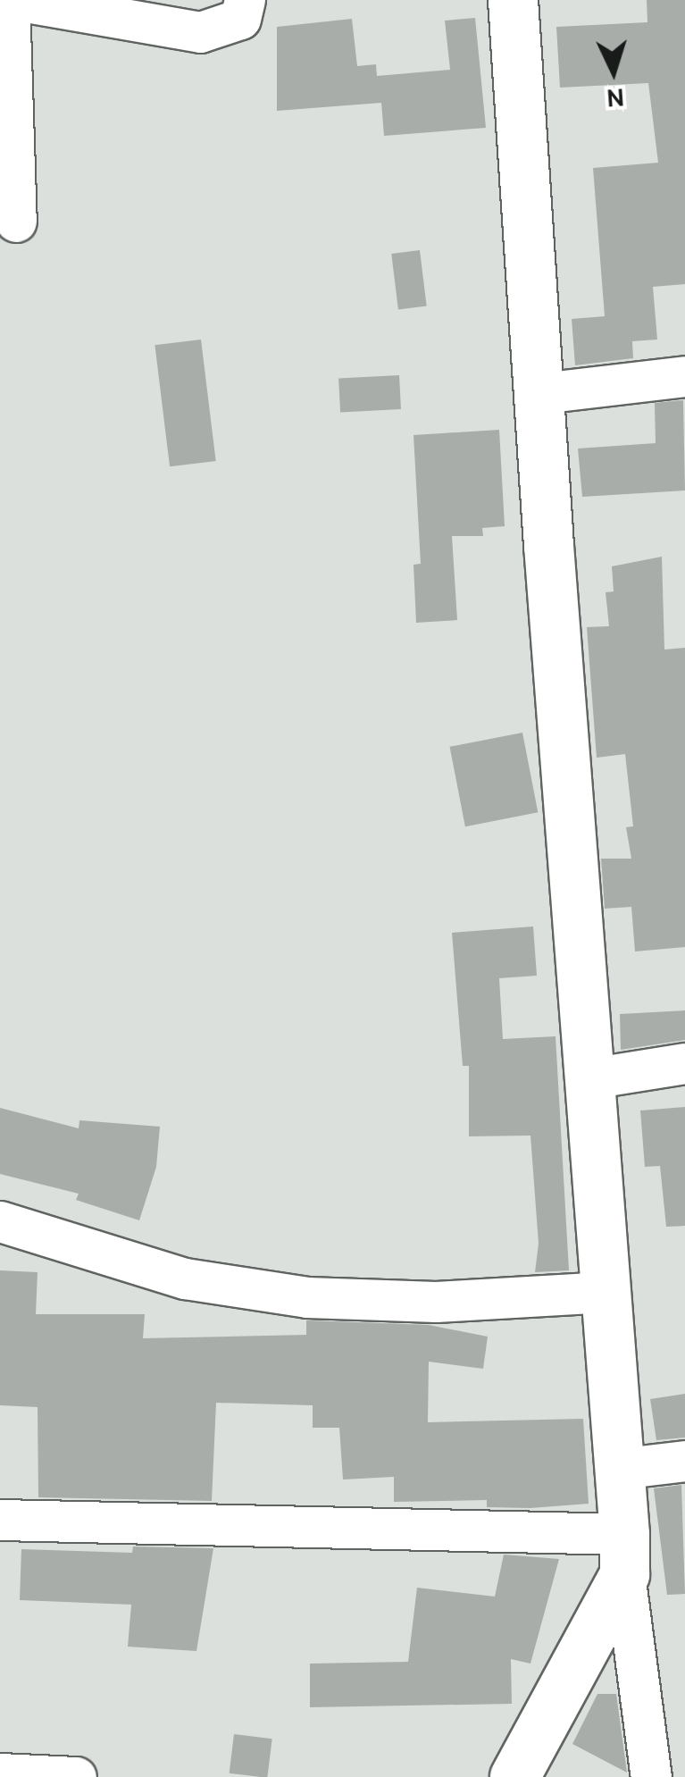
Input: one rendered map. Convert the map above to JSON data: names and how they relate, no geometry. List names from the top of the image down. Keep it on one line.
{"north":"bottom"}
